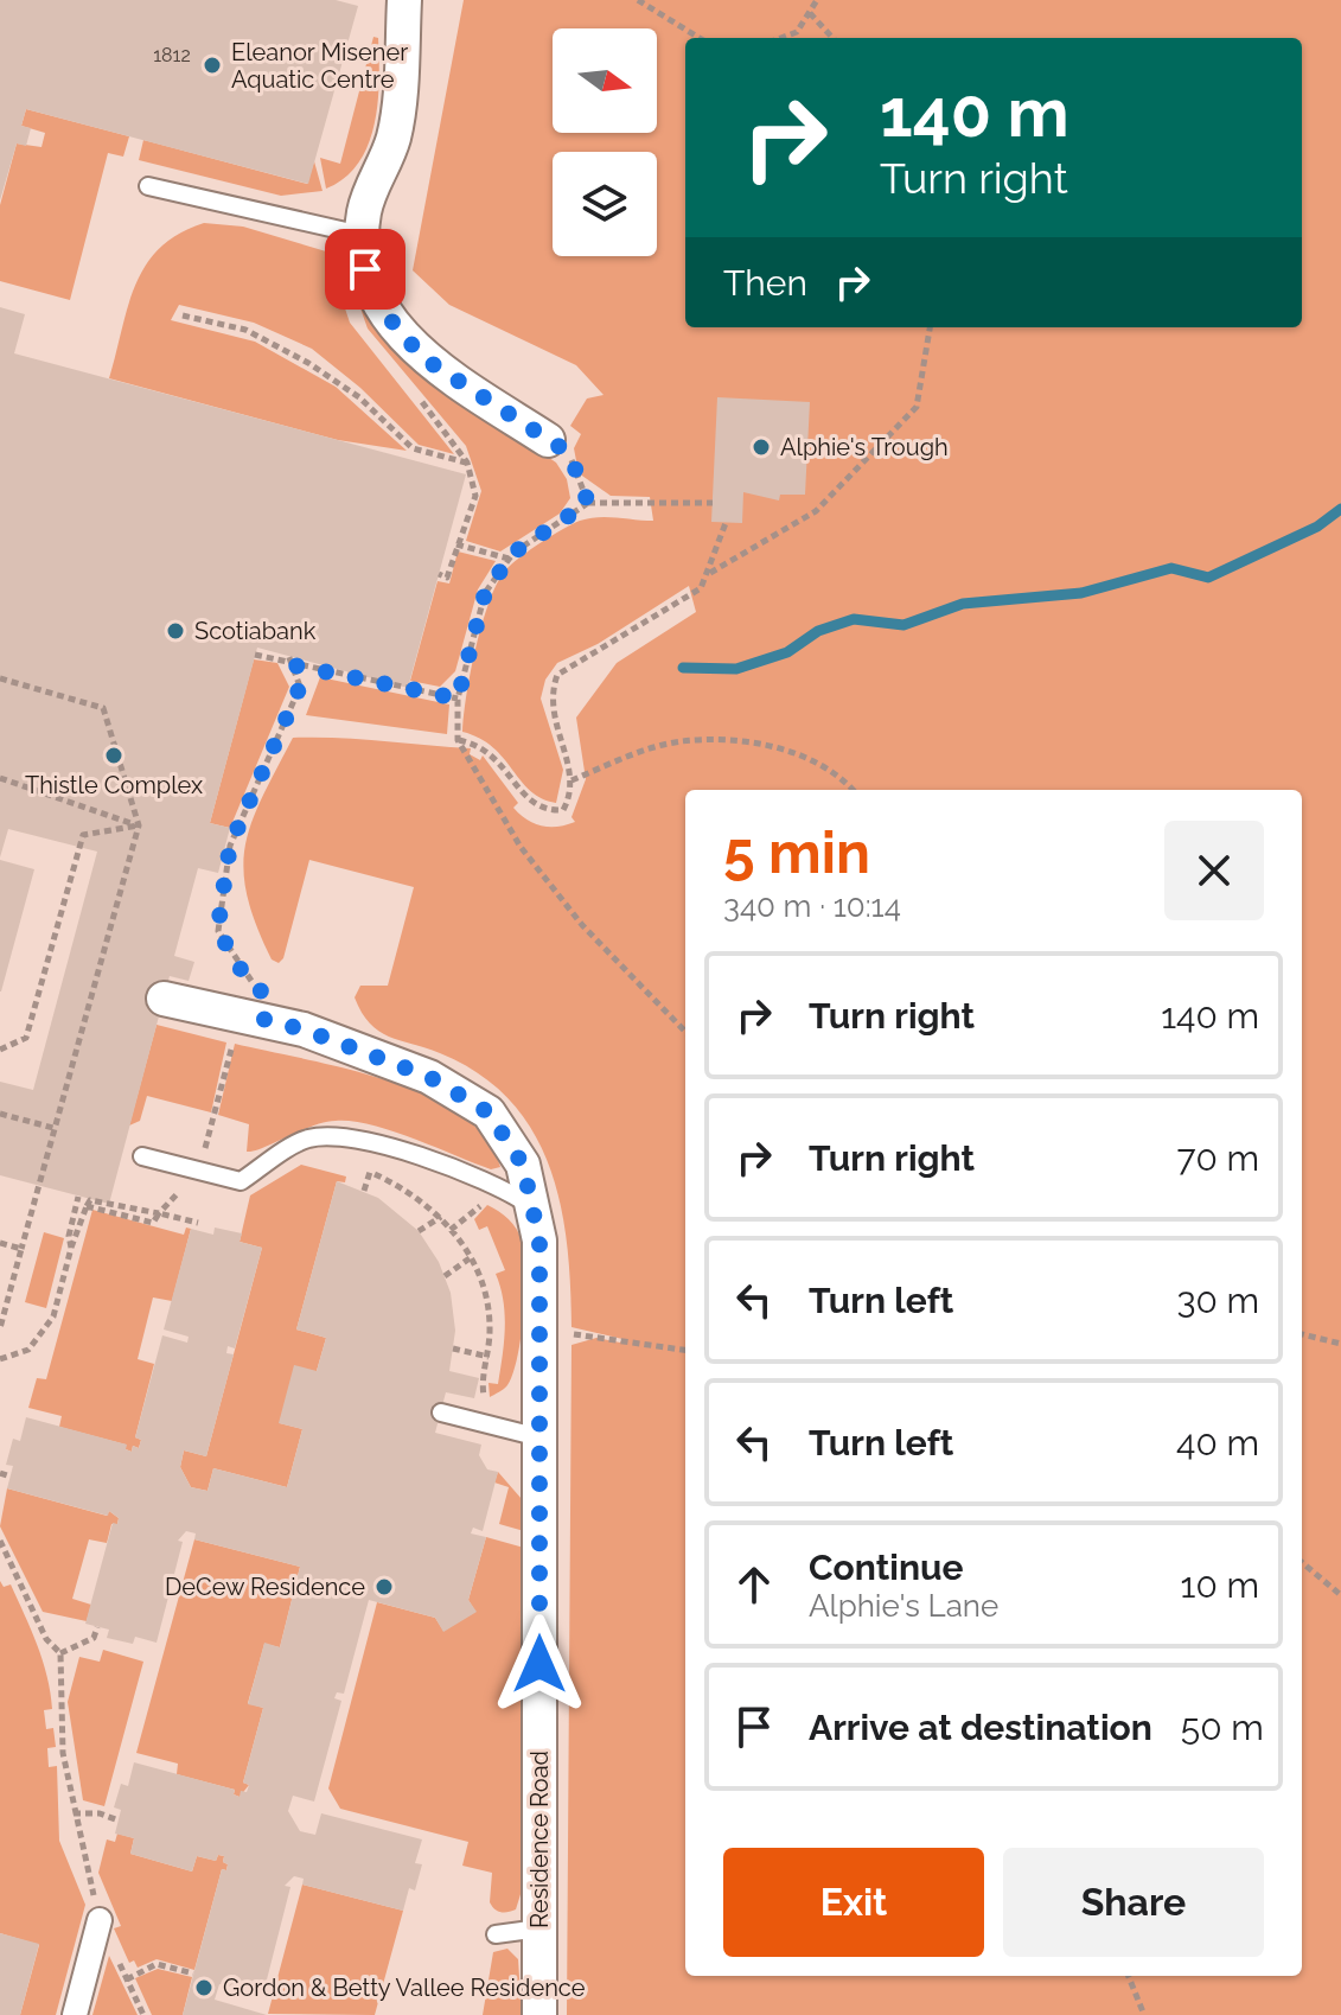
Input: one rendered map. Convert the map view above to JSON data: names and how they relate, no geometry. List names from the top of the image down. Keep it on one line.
{"streets":{"street":["Residence Road"]},"places":["Eleanor Misener Aquatic Centre","Alphie's Trough","Scotiabank","Thistle Complex","DeCew Residence","Gordon & Betty Vallee Residence"],"house_numbers":["1812"],"north":"right","page":{"turn":["140 m","Turn right"],"then":"Then","heading":["5 min","340 m · 10:14"],"list":[{"name":"Turn right","value":"140 m"},{"name":"Turn right","value":"70 m"},{"name":"Turn left","value":"30 m"},{"name":"Turn left","value":"40 m"},{"name":"Continue","note":"Alphie's Lane","value":"10 m"},{"name":"Arrive at destination","value":"50 m"}],"buttons":["Exit","Share"]}}
